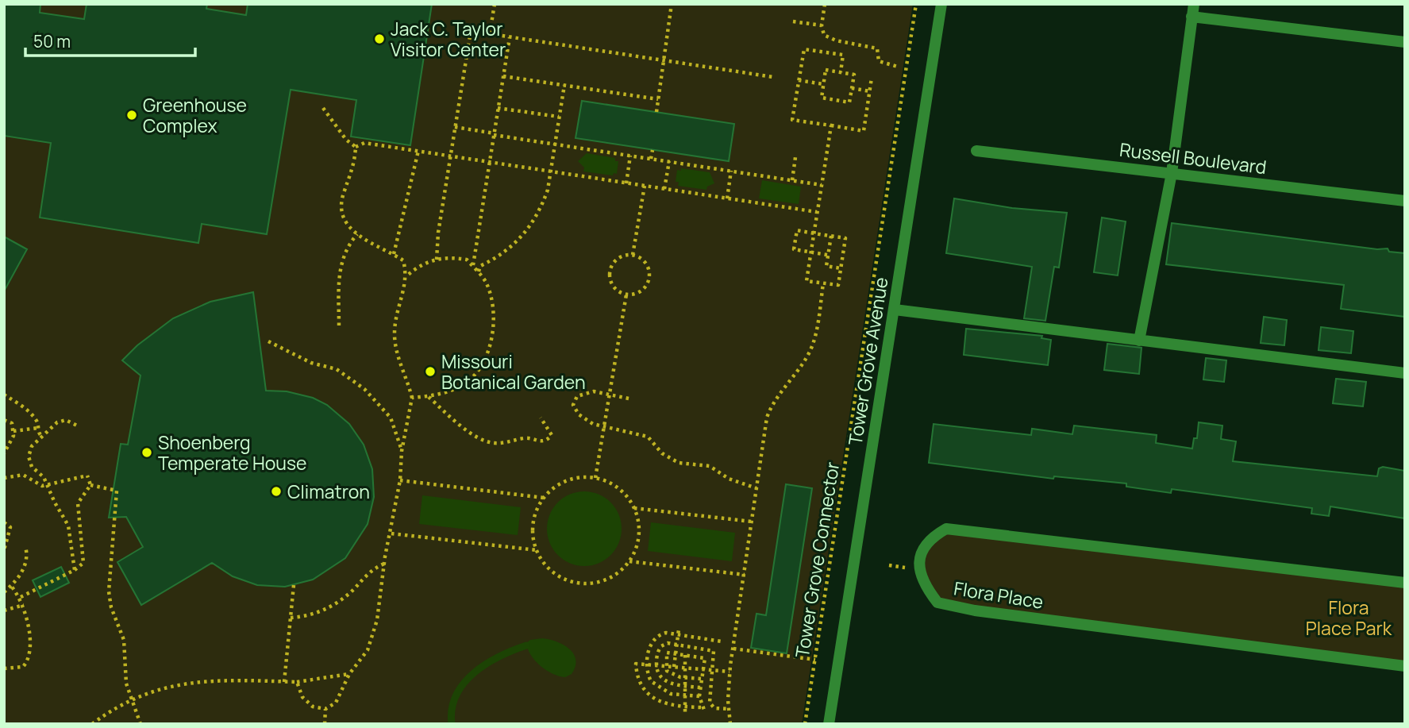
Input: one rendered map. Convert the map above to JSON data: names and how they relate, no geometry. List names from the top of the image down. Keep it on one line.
{"streets":{"street":["Russell Boulevard","Tower Grove Avenue","Flora Place"],"path":["Tower Grove Connector"]},"parks":["Flora Place Park"],"places":["Jack C. Taylor Visitor Center","Greenhouse Complex","Missouri Botanical Garden","Shoenberg Temperate House","Climatron"],"scale_bar":"50 m"}
